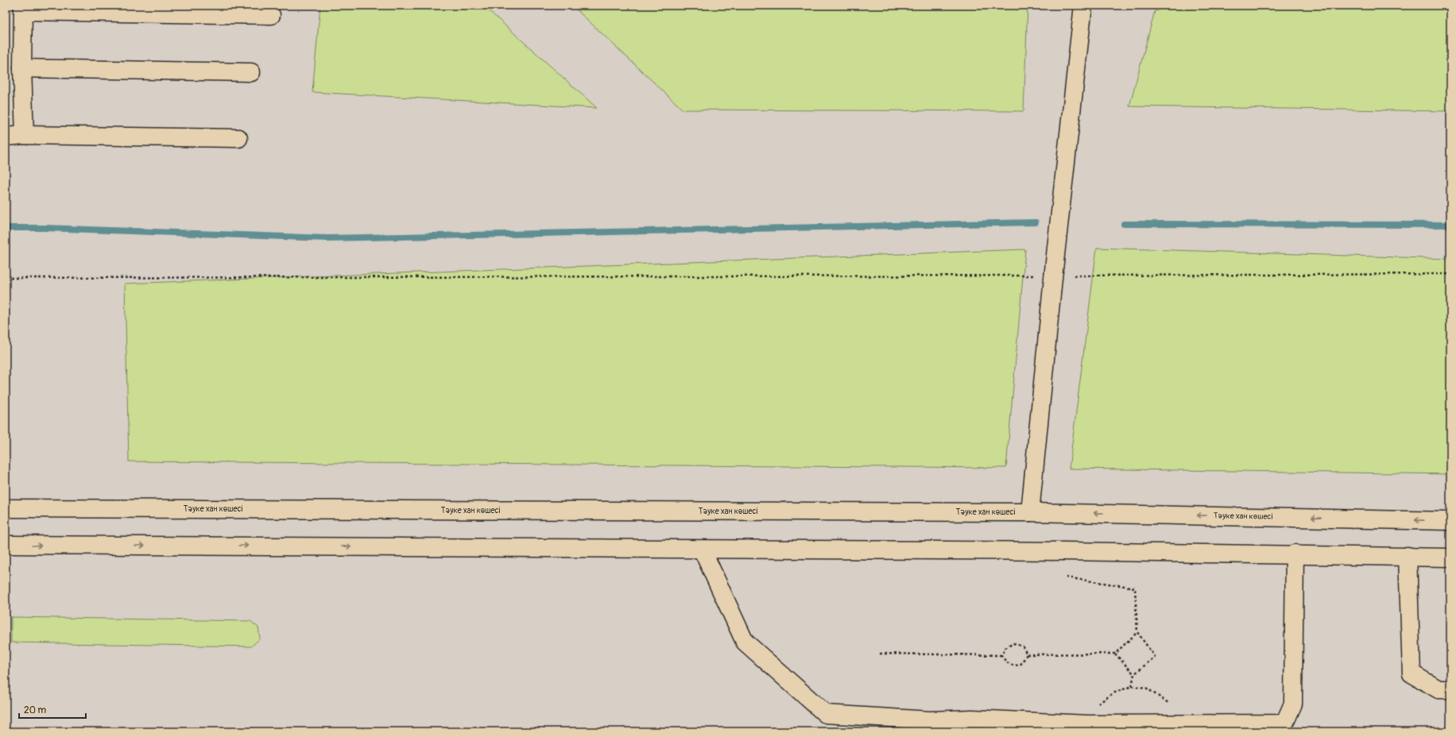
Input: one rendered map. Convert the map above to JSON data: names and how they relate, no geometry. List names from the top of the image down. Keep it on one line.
{"streets":{"main road":["Тәуке хан көшесі"]},"scale_bar":"20 m"}
